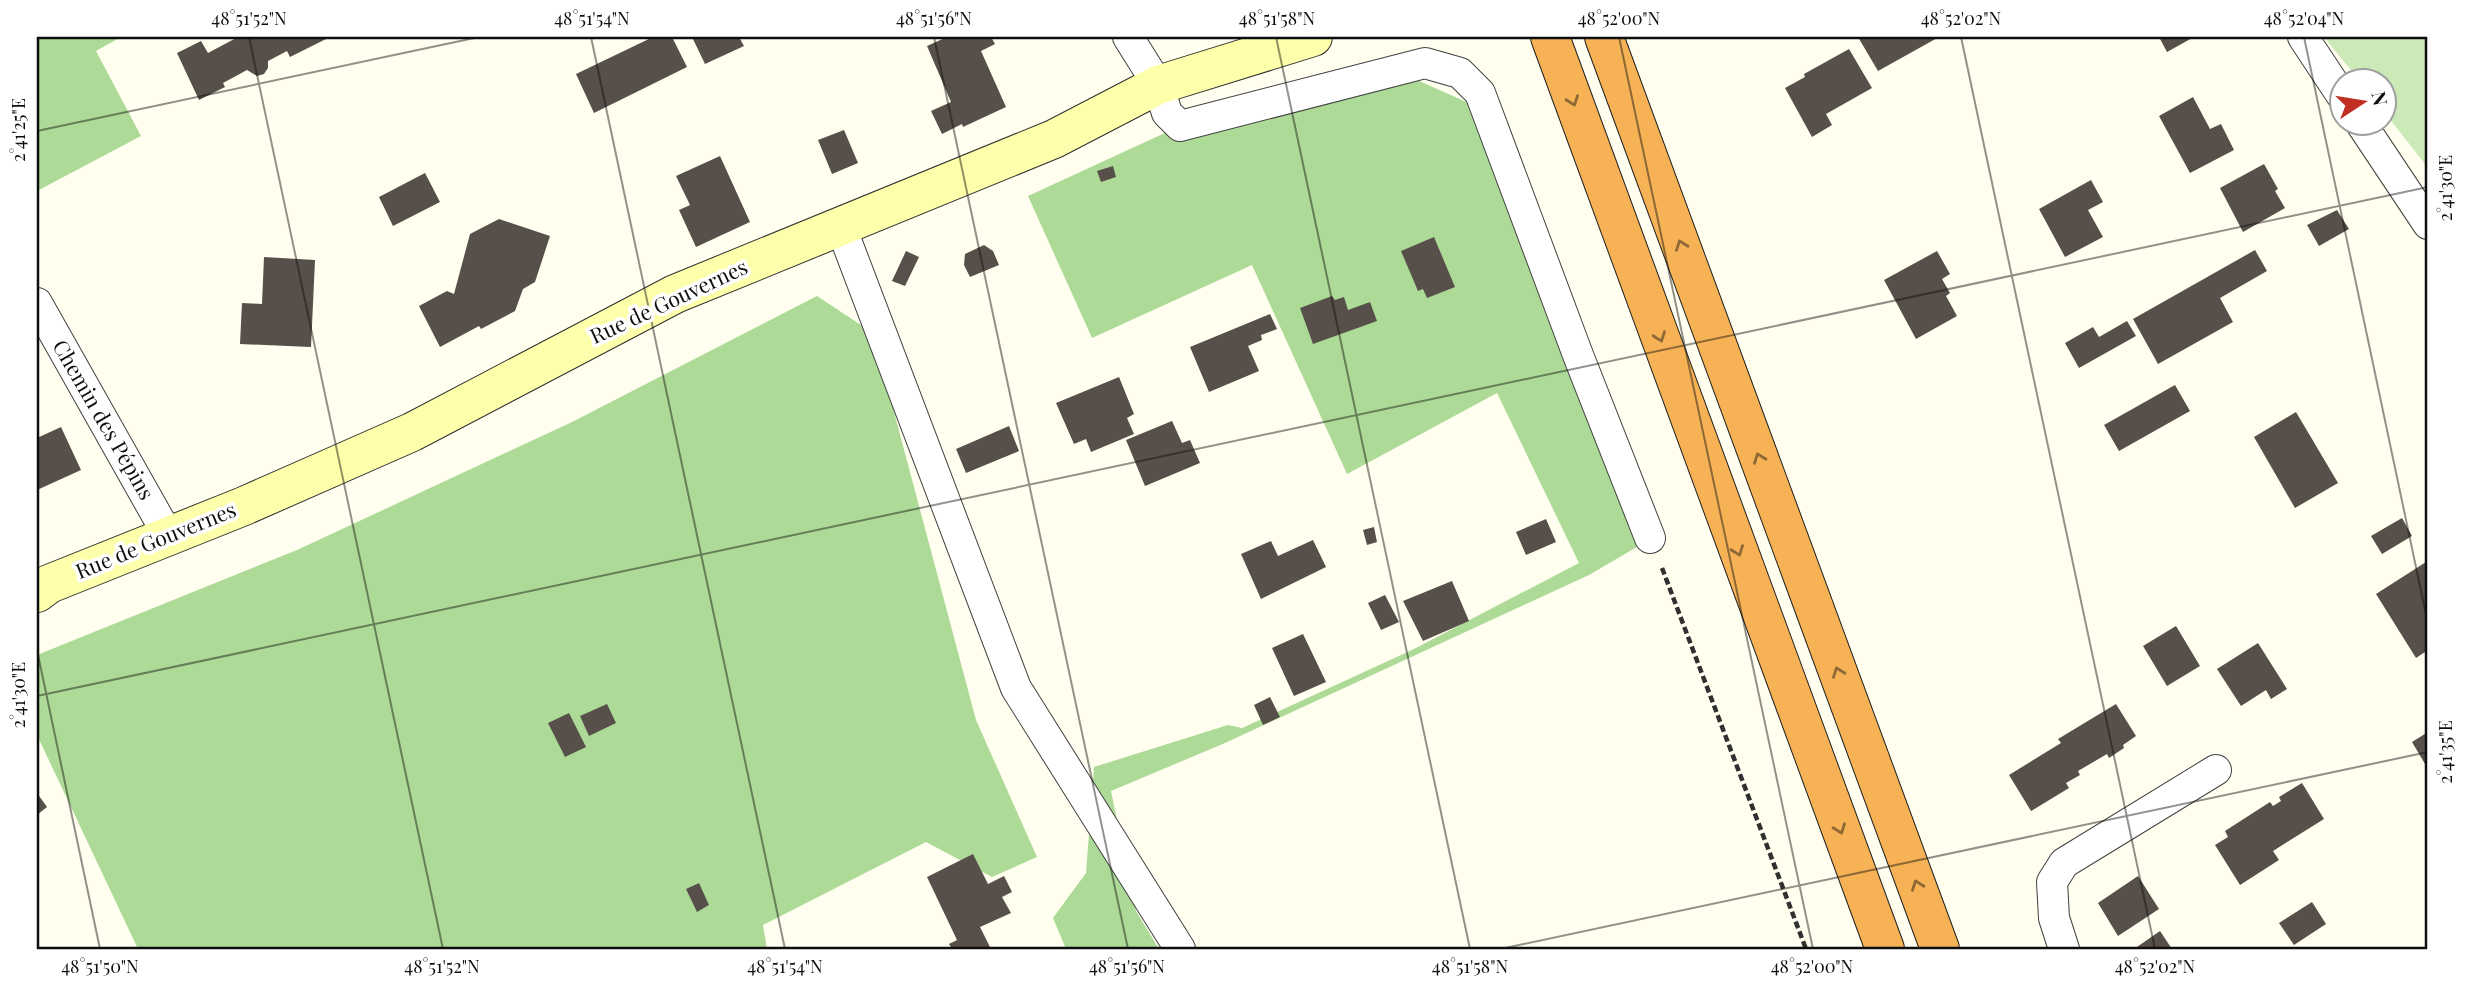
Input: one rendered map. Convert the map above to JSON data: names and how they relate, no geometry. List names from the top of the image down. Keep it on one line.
{"streets":{"street":["Rue de Gouvernes","Chemin des Pépins"]},"crossings":[["Rue de Gouvernes","Chemin des Pépins"]],"north":"right","coordinates":["48°51'52\"N","48°51'54\"N","48°51'56\"N","48°51'58\"N","48°52'00\"N","48°52'02\"N","48°52'04\"N","2°41'25\"E","2°41'30\"E","2°41'35\"E","48°51'50\"N"]}
